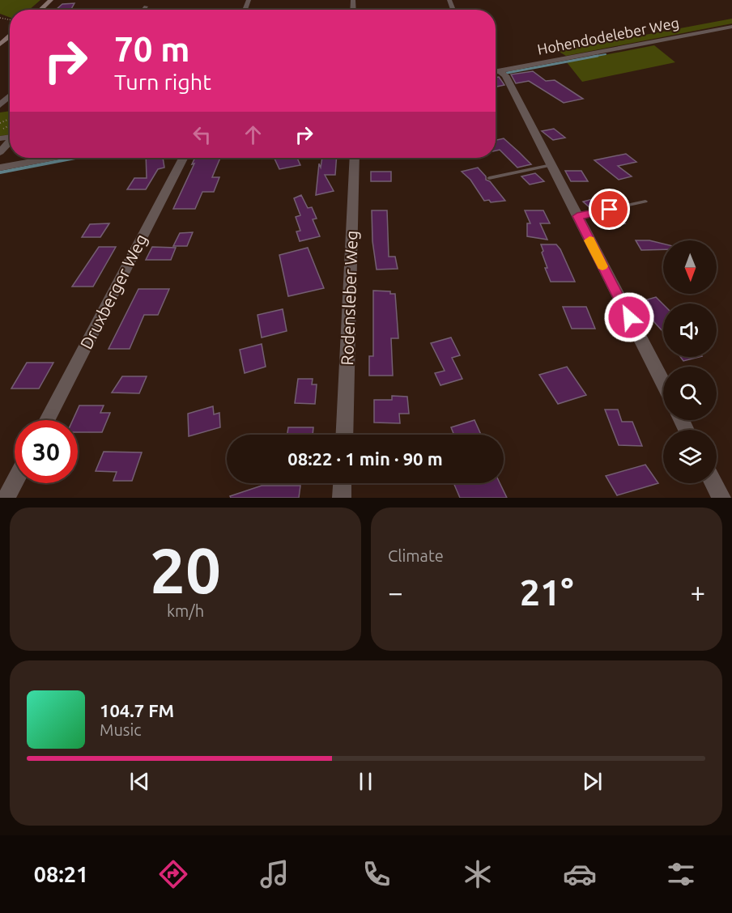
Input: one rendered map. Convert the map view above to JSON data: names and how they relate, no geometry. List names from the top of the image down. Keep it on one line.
{"streets":{"street":["Hohendodeleber Weg","Druxberger Weg","Rodensleber Weg"]},"north":"bottom","page":{"turn":["70 m","Turn right"],"limit":"30","trip":"08:22 · 1 min · 90 m","tile":[["20","km/h"],"Climate"],"heat":["−","21°","+"],"song":["104.7 FM","Music"],"tabs":"08:21"}}
